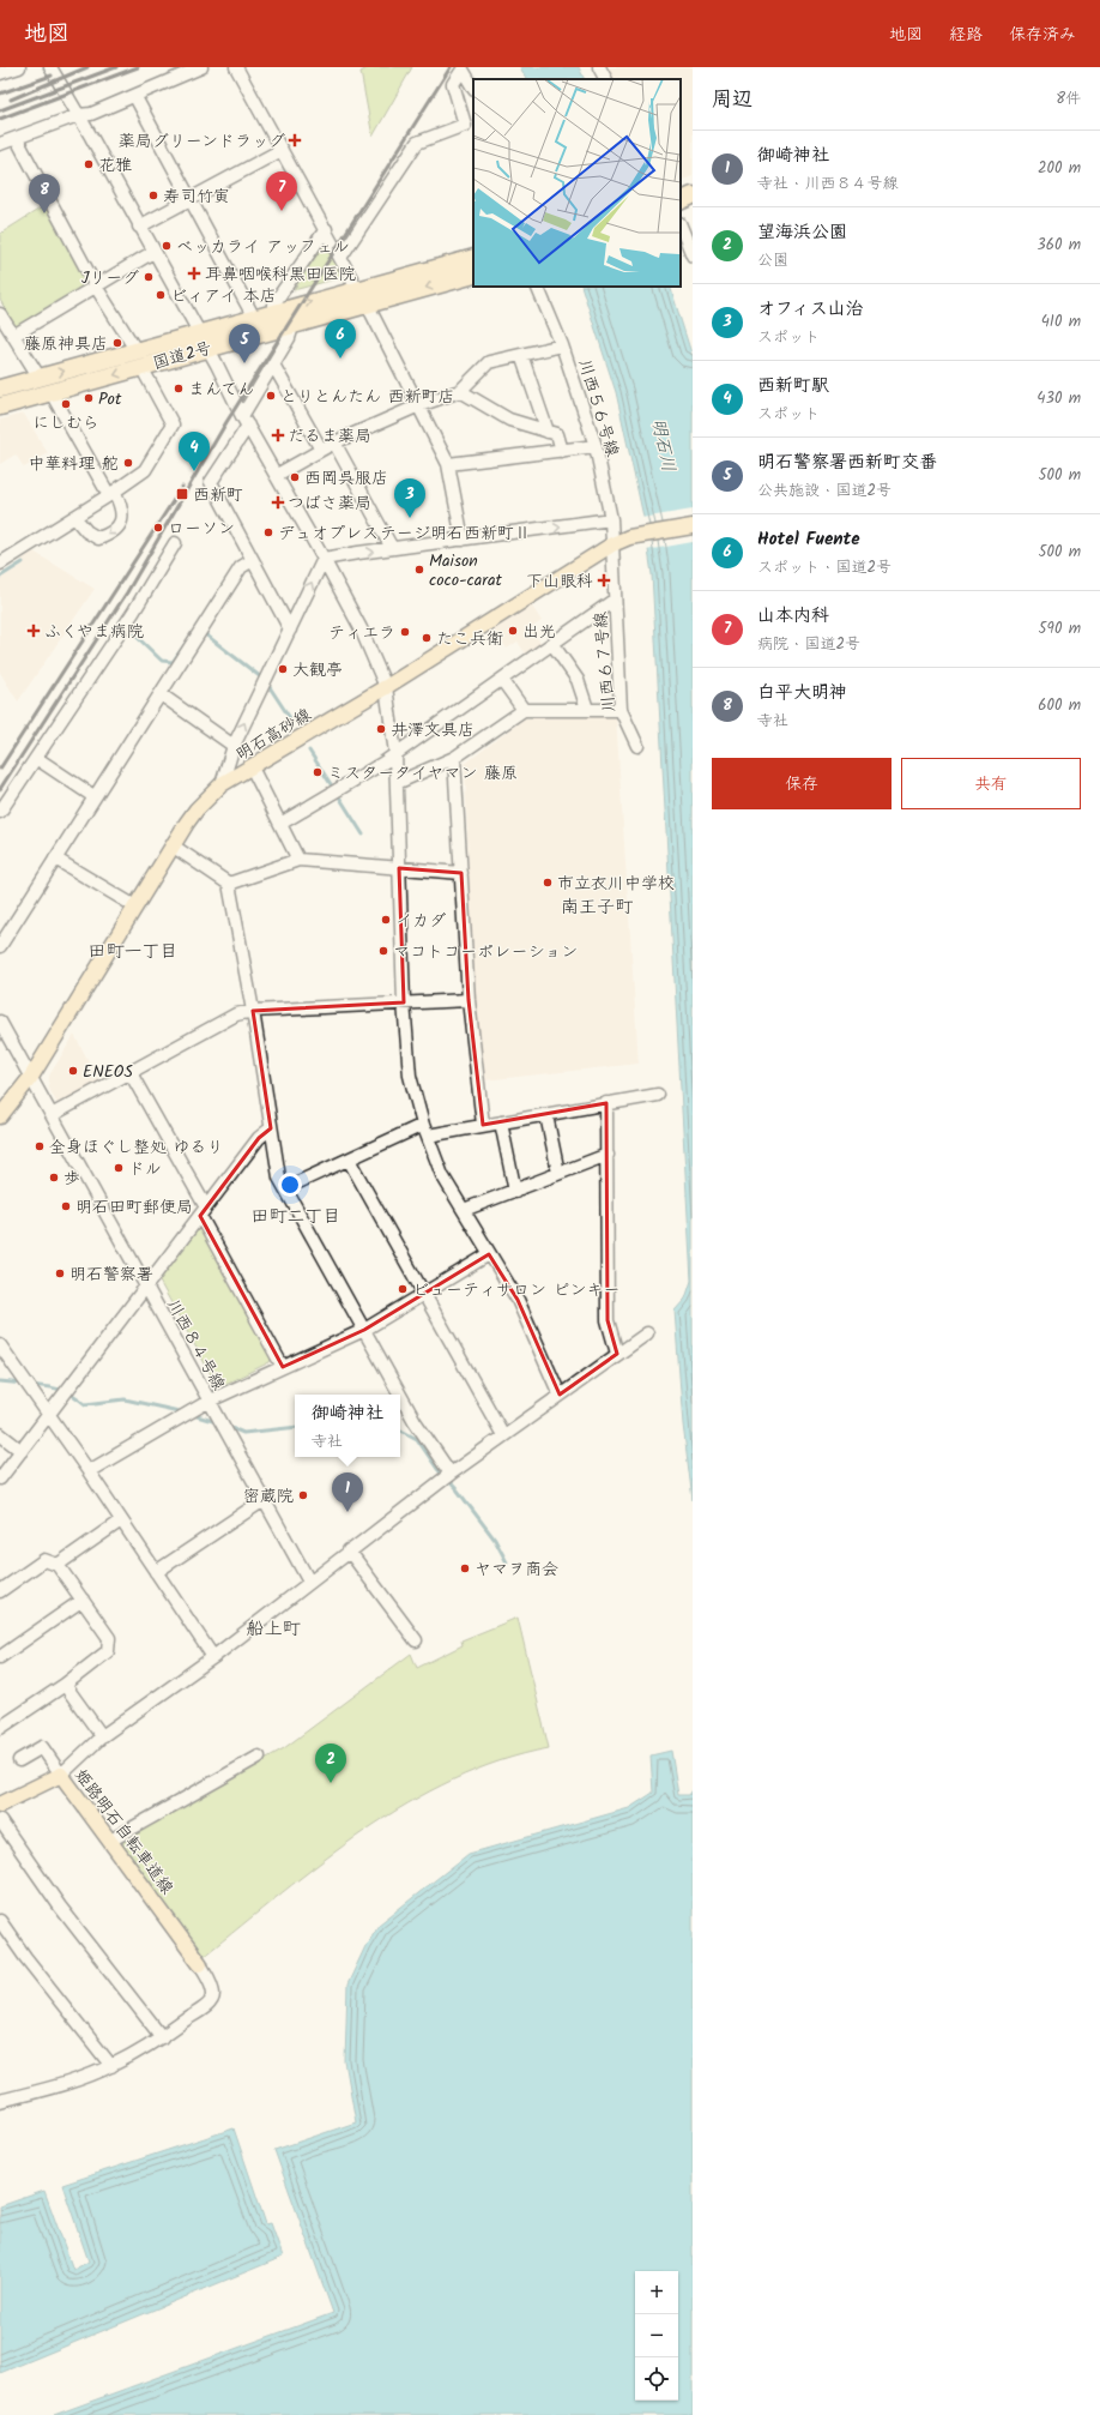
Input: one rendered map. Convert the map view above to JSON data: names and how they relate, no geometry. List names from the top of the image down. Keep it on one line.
{"streets":{"highway":["国道2号"],"main road":["明石高砂線","姫路明石自転車道線"],"street":["川西５６号線","川西６７号線","川西８４号線"]},"crossings":[["川西５６号線","川西６７号線"],["川西５６号線","明石高砂線"],["川西６７号線","明石高砂線"],["明石高砂線","川西８４号線"]],"districts":["南王子町","田町一丁目","田町二丁目","船上町"],"water":["明石川"],"places":{"health":["薬局グリーンドラッグ","耳鼻咽喉科黒田医院","だるま薬局","つばさ薬局","下山眼科","ふくやま病院"],"other":["花雅","寿司竹寅","ベッカライ アッフェル","Jリーグ","ビィアイ 本店","藤原神具店","まんてん","とりとんたん 西新町店","Pot","にしむら","中華料理 舵","西岡呉服店","ローソン","デュオプレステージ明石西新町Ⅱ","Maison coco-carat","出光","ティエラ","たこ兵衛","大観亭","井澤文具店","ミスタータイヤマン 藤原","市立衣川中学校","イカダ","マコトコーポレーション","ENEOS","全身ほぐし整処 ゆるり","ドル","歩","明石田町郵便局","明石警察署","ビューティサロン ピンキー","密蔵院","ヤマヲ商会"],"transit":["西新町"]},"page":{"header":"地図","nav":["地図","経路","保存済み"],"heading":["周辺","8件"],"list":[{"mark":"1","name":"御崎神社","note":"寺社 · 川西８４号線","value":"200 m"},{"mark":"2","name":"望海浜公園","note":"公園","value":"360 m"},{"mark":"3","name":"オフィス山治","note":"スポット","value":"410 m"},{"mark":"4","name":"西新町駅","note":"スポット","value":"430 m"},{"mark":"5","name":"明石警察署西新町交番","note":"公共施設 · 国道2号","value":"500 m"},{"mark":"6","name":"Hotel Fuente","note":"スポット · 国道2号","value":"500 m"},{"mark":"7","name":"山本内科","note":"病院 · 国道2号","value":"590 m"},{"mark":"8","name":"白平大明神","note":"寺社","value":"600 m"}],"pins":["7","8","6","5","4","3","1","2"],"buttons":["保存","共有"],"popup":["御崎神社","寺社"],"map_buttons":["+","−"]}}
